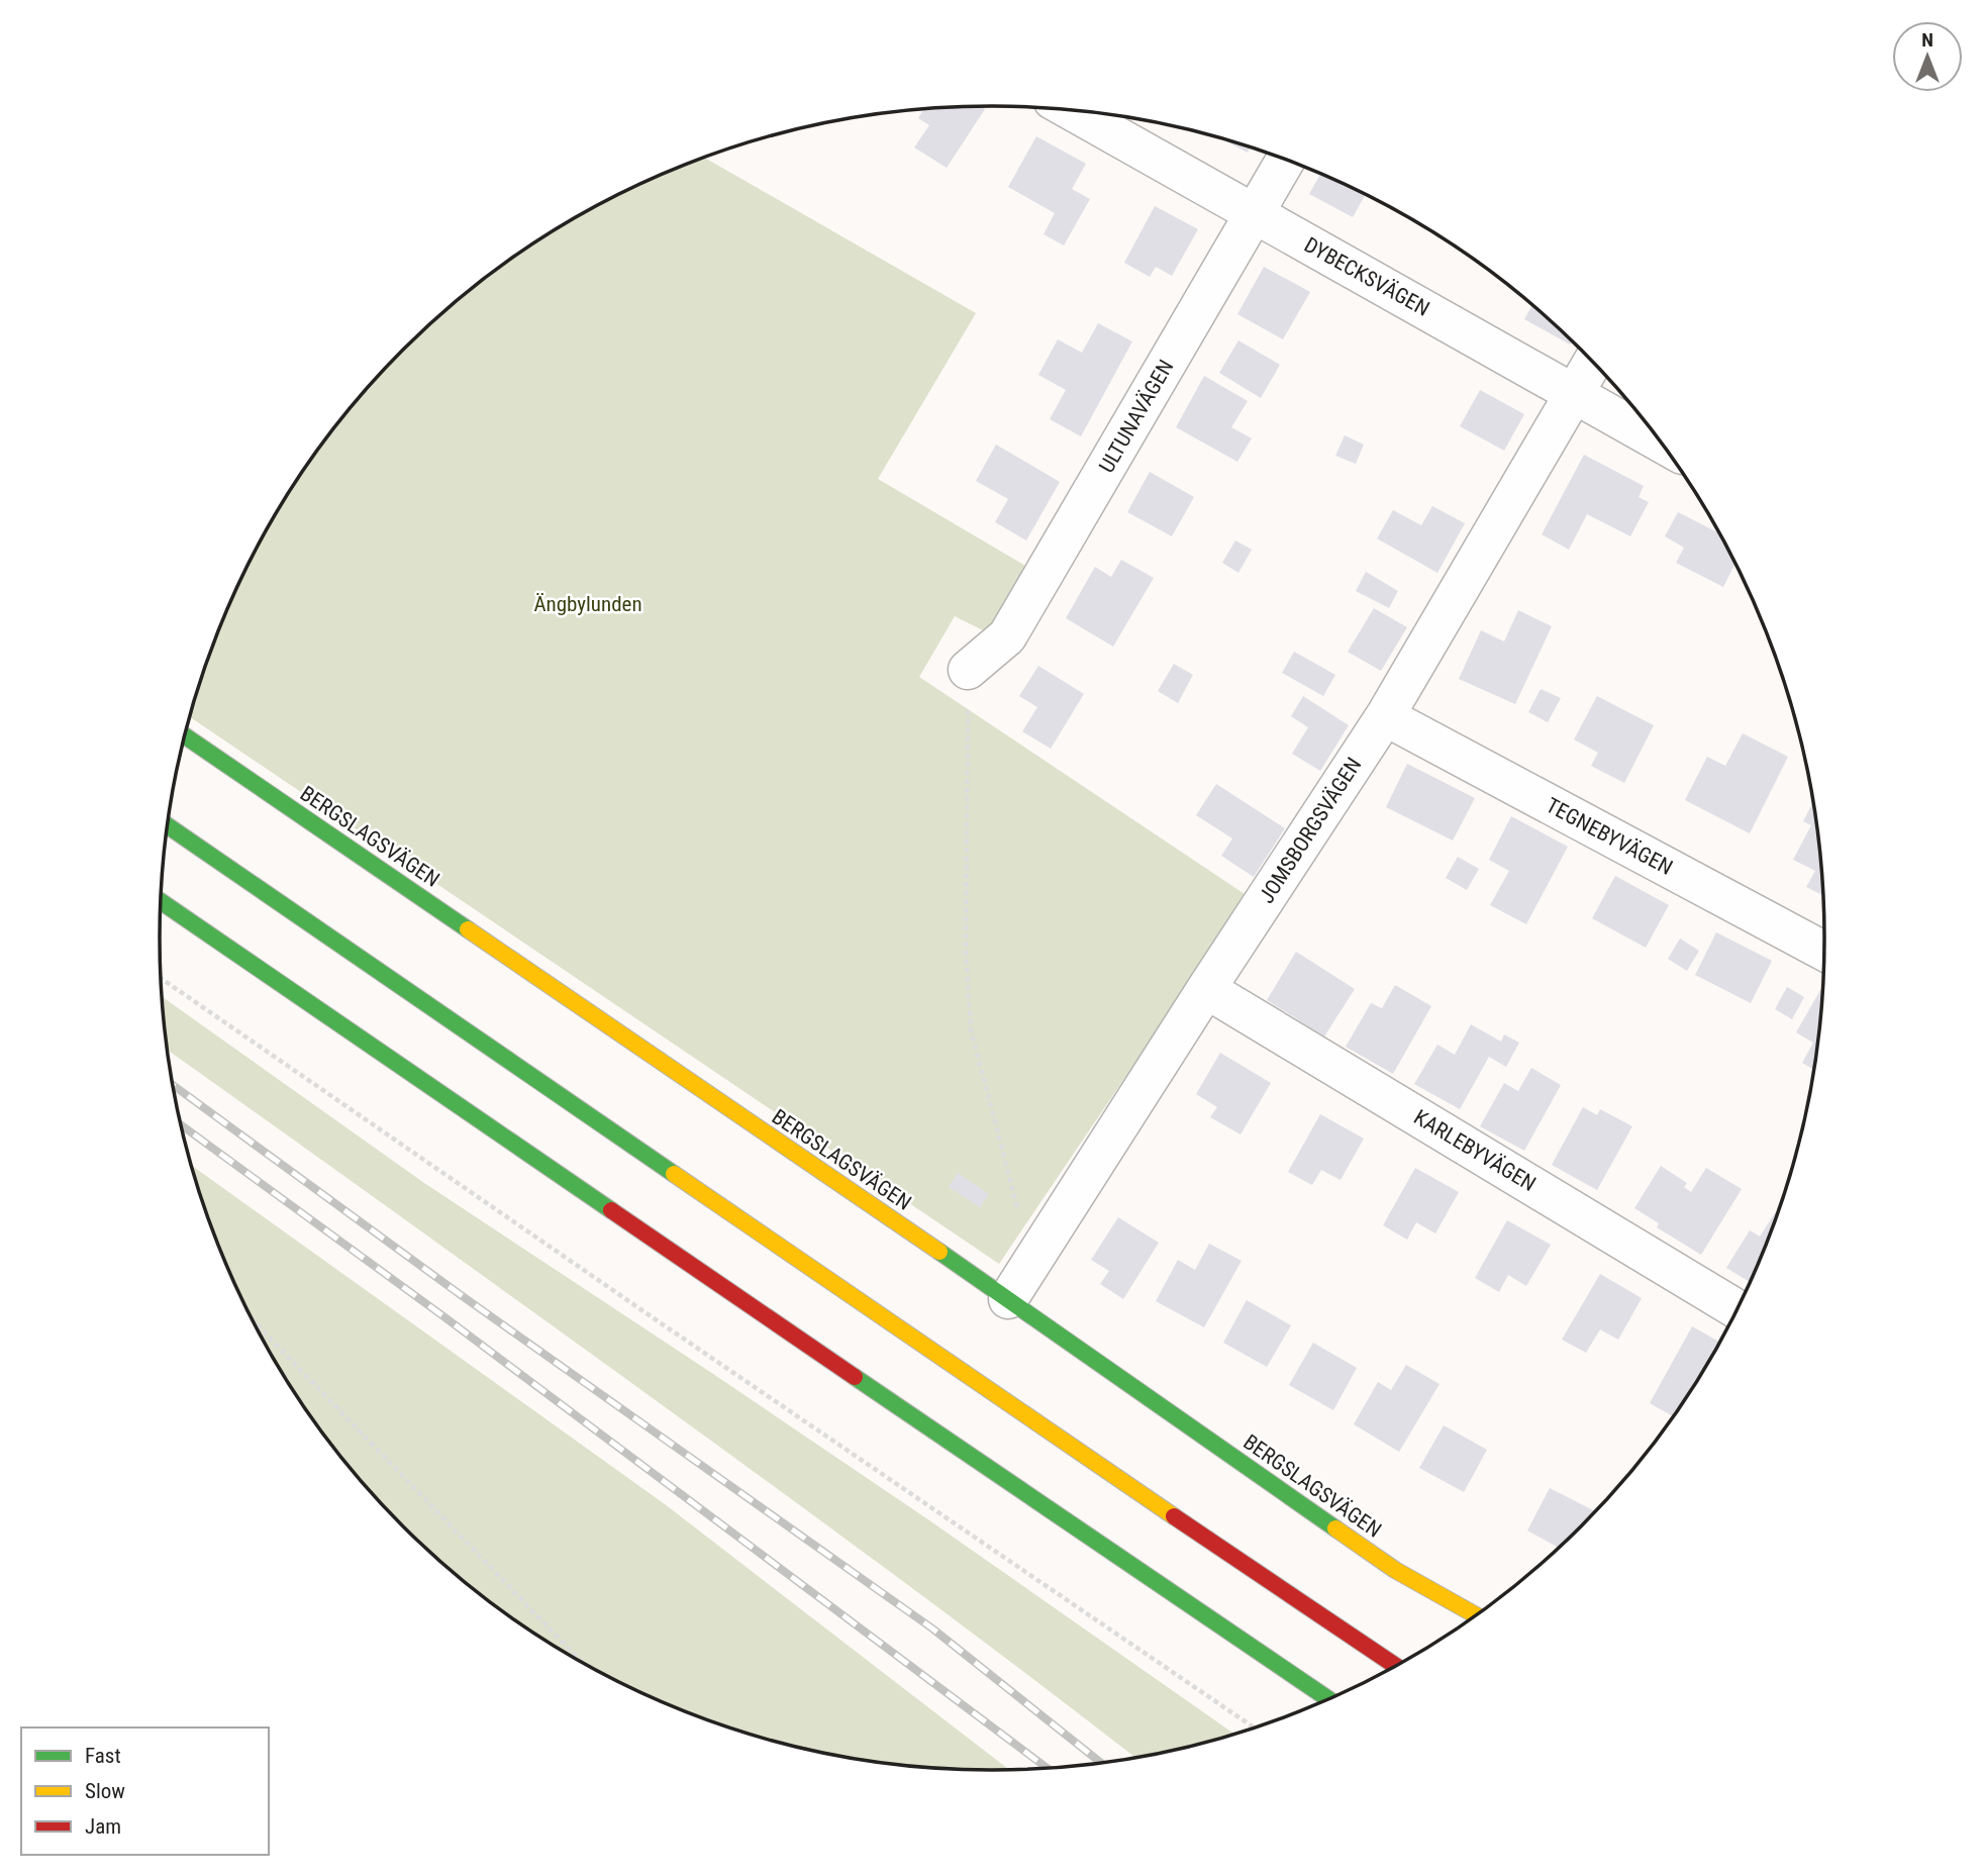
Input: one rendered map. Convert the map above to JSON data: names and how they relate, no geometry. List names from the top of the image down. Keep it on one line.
{"streets":{"main road":["BERGSLAGSVÄGEN"],"street":["DYBECKSVÄGEN","ULTUNAVÄGEN","JOMSBORGSVÄGEN","TEGNEBYVÄGEN","KARLEBYVÄGEN"]},"crossings":[["DYBECKSVÄGEN","ULTUNAVÄGEN"],["DYBECKSVÄGEN","JOMSBORGSVÄGEN"],["JOMSBORGSVÄGEN","BERGSLAGSVÄGEN"],["JOMSBORGSVÄGEN","TEGNEBYVÄGEN"],["JOMSBORGSVÄGEN","KARLEBYVÄGEN"]],"parks":["Ängbylunden"],"legend":["Fast","Slow","Jam"],"north":"top"}
